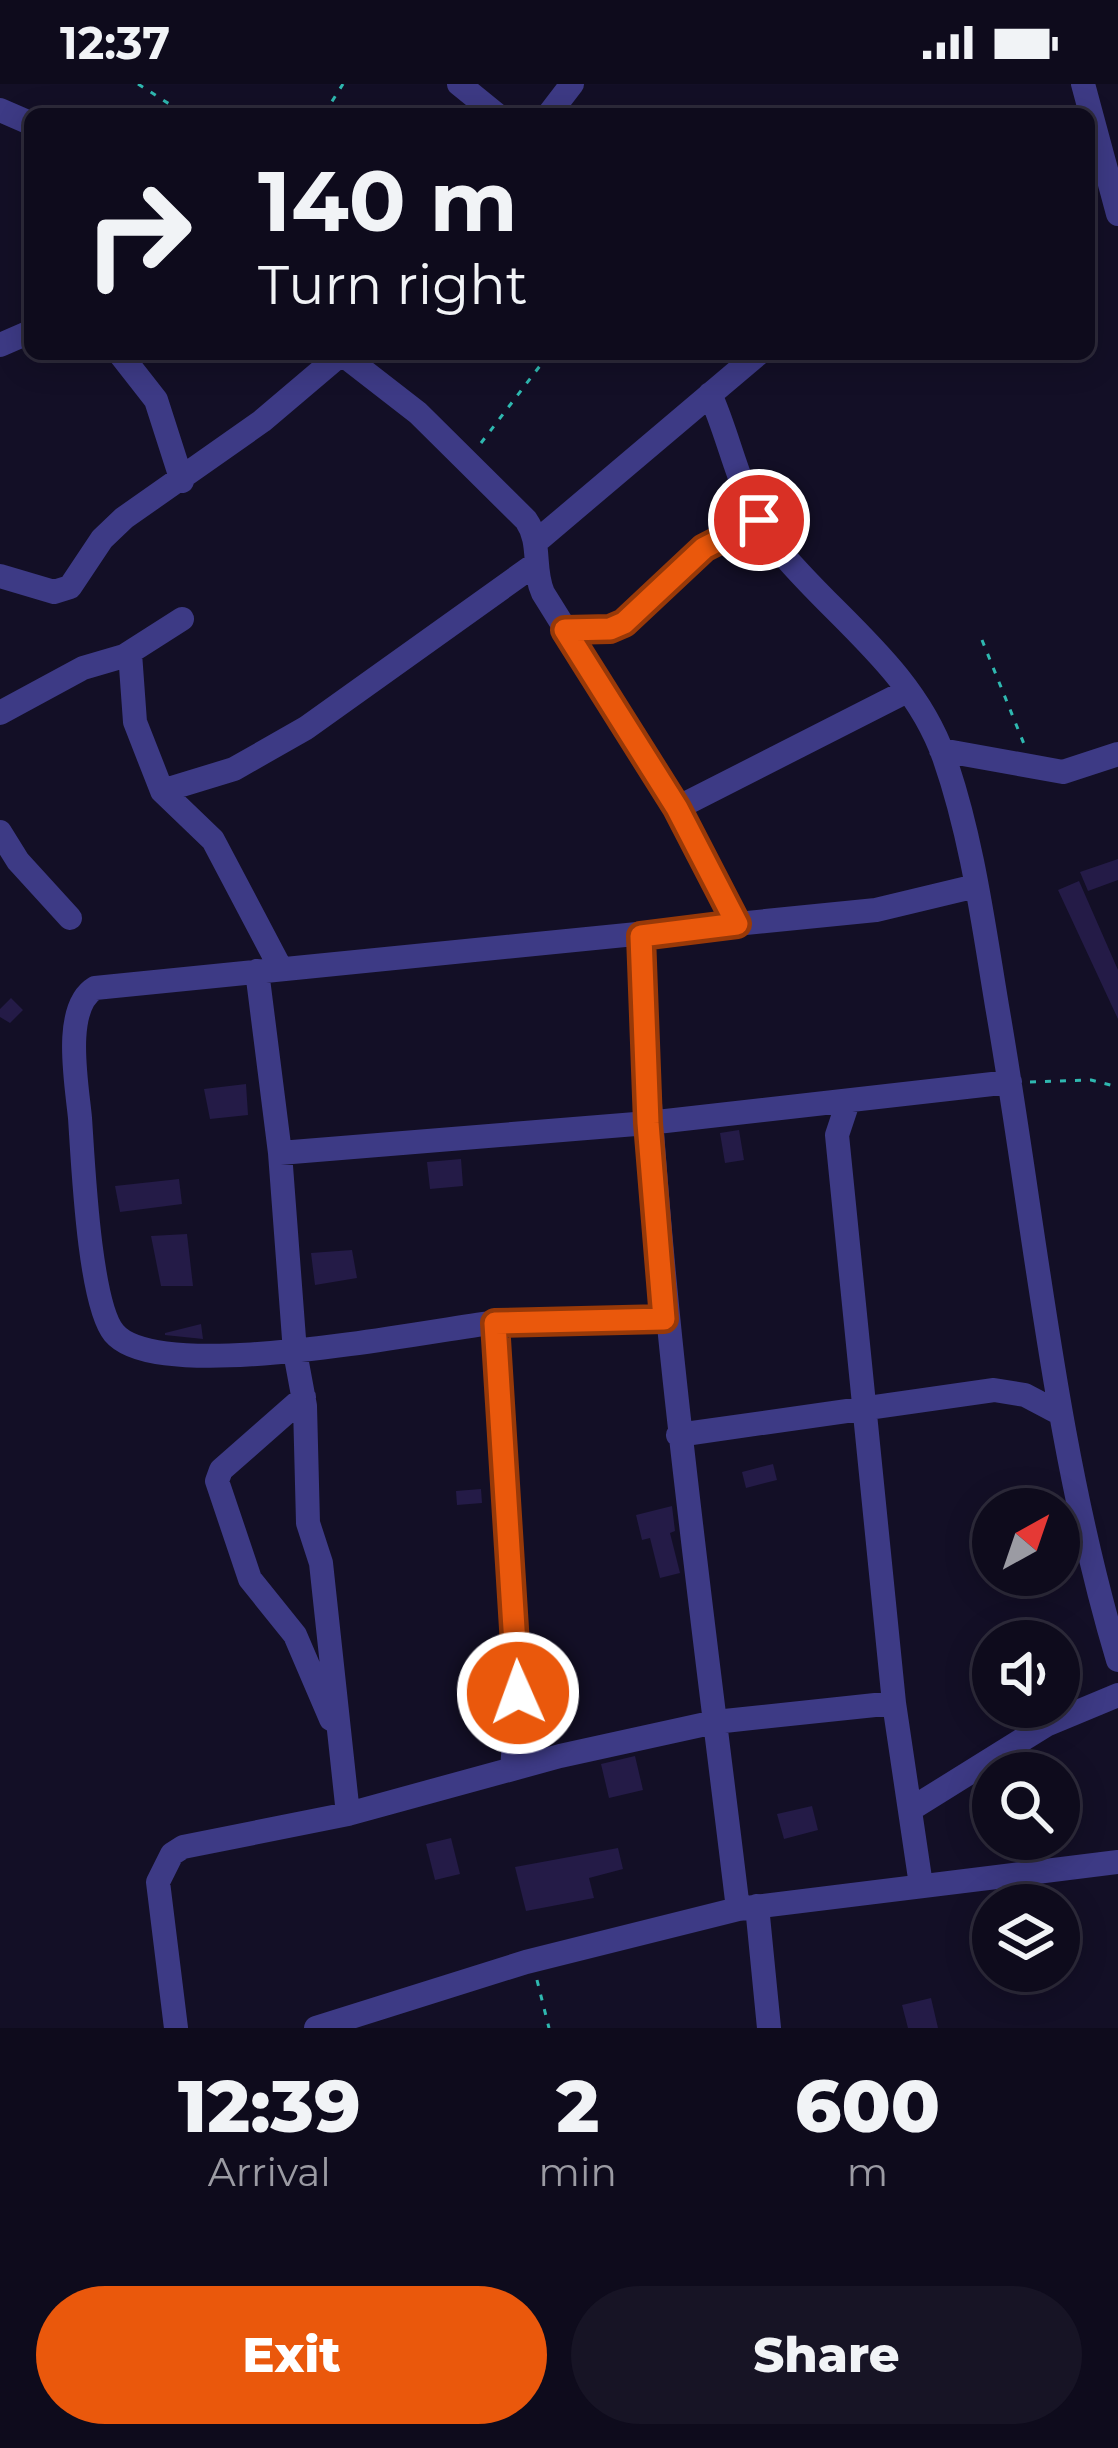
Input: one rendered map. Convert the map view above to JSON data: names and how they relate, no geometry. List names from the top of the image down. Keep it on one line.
{"north":"top right","page":{"status":"12:37","turn":["140 m","Turn right"],"eta":["12:39","Arrival","2","min","600","m"],"buttons":["Exit","Share"]}}
